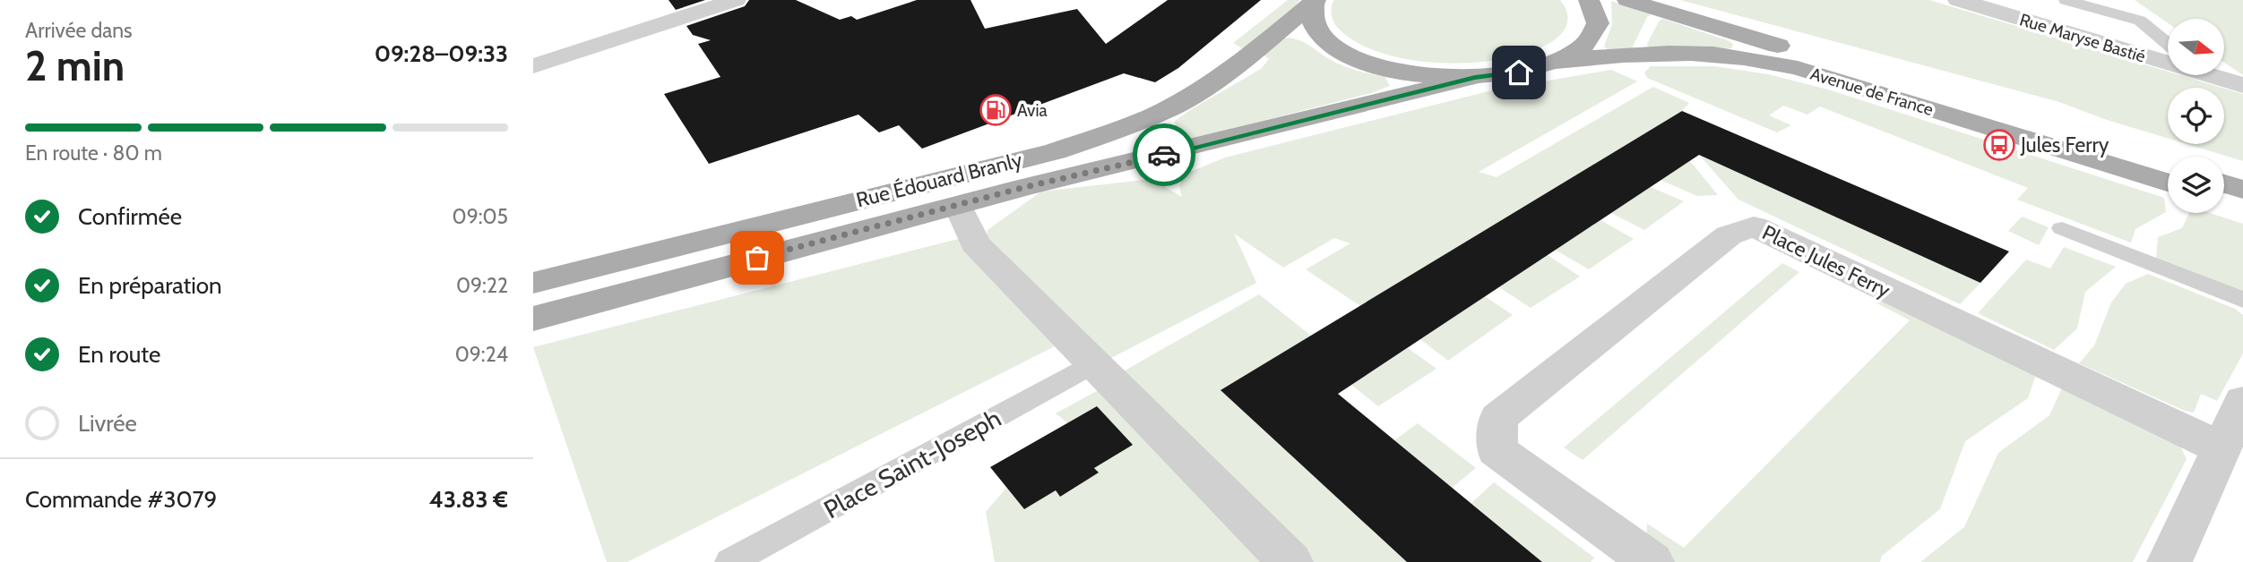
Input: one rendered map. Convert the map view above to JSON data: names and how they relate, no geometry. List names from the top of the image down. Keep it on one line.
{"streets":{"main road":["Avenue de France","Rue Édouard Branly"],"street":["Rue Maryse Bastié","Place Jules Ferry"],"lane":["Place Saint-Joseph"]},"places":{"fuel station":["Avia"],"bus stop":["Jules Ferry"]},"north":"right","page":{"heading":["2 min","Arrivée dans","09:28–09:33"],"panel":["Commande #3079","43.83 €"],"bar":"En route · 80 m","list":[["Confirmée","09:05"],["En préparation","09:22"],["En route","09:24"],"Livrée"]}}
